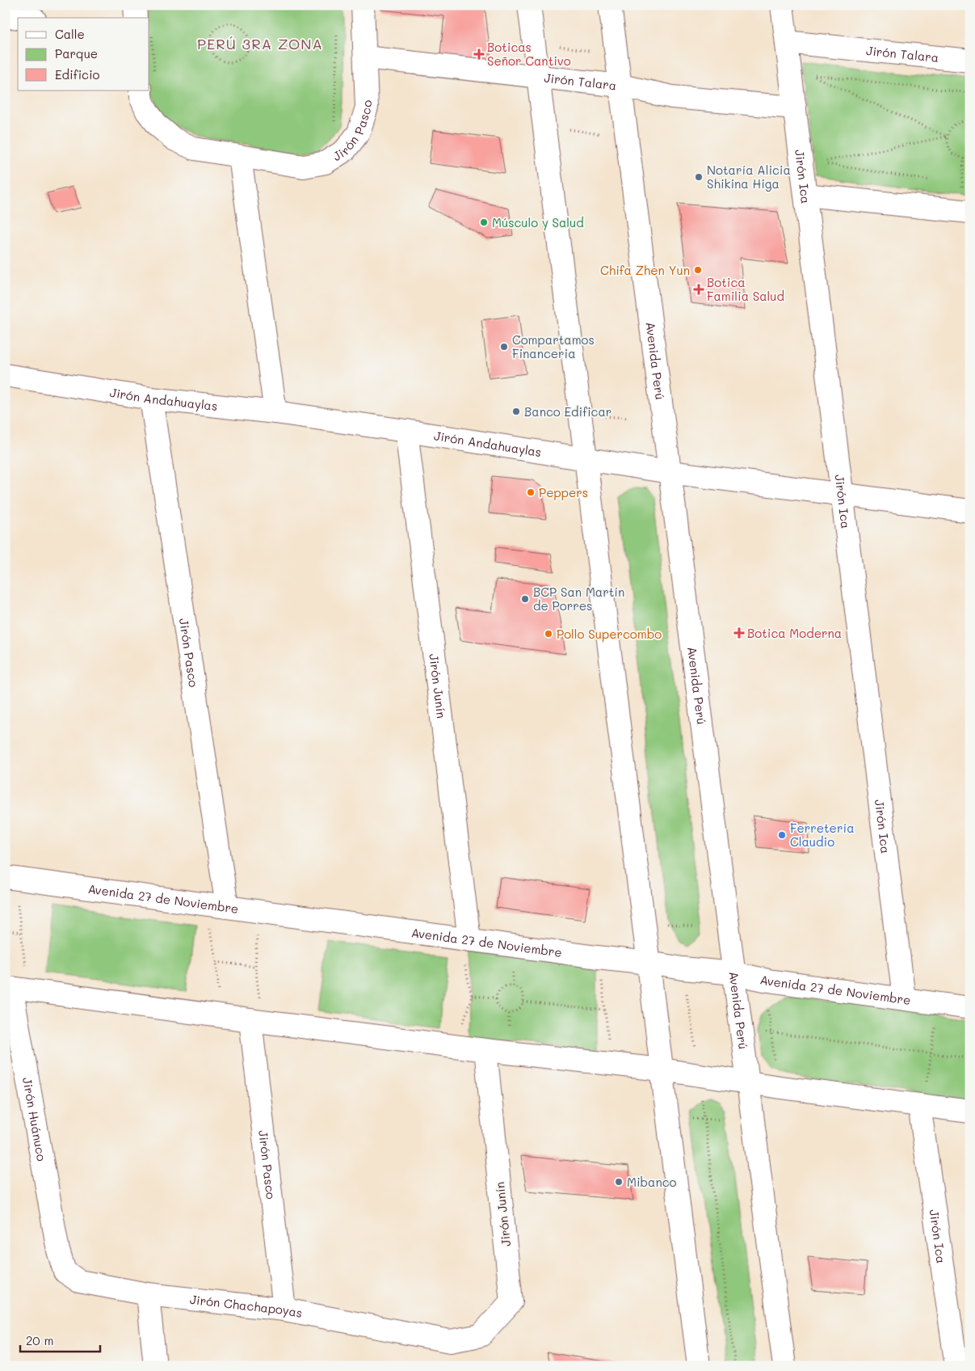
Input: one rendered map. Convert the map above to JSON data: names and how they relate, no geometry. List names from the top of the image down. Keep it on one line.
{"streets":{"street":["Jirón Talara","Jirón Pasco","Jirón Ica","Avenida Perú","Jirón Andahuaylas","Jirón Junín","Avenida 27 de Noviembre","Jirón Huánuco","Jirón Chachapoyas"]},"crossings":[["Jirón Talara","Jirón Pasco"],["Jirón Talara","Jirón Ica"],["Jirón Talara","Avenida Perú"],["Jirón Pasco","Jirón Andahuaylas"],["Jirón Pasco","Avenida 27 de Noviembre"],["Jirón Pasco","Jirón Chachapoyas"],["Jirón Ica","Jirón Andahuaylas"],["Jirón Ica","Avenida 27 de Noviembre"],["Avenida Perú","Jirón Andahuaylas"],["Avenida Perú","Avenida 27 de Noviembre"],["Jirón Andahuaylas","Jirón Junín"],["Jirón Junín","Avenida 27 de Noviembre"],["Jirón Junín","Jirón Chachapoyas"],["Jirón Huánuco","Jirón Chachapoyas"]],"districts":["PERÚ 3RA ZONA"],"places":{"health":["Boticas Señor Cantivo","Botica Familia Salud","Botica Moderna"],"other":["Notaría Alicia Shikina Higa","Músculo y Salud","Chifa Zhen Yun","Compartamos Financeria","Banco Edificar","Peppers","BCP San Martín de Porres","Pollo Supercombo","Ferretería Claudio","Mibanco"]},"legend":["Calle","Parque","Edificio"],"scale_bar":"20 m"}
